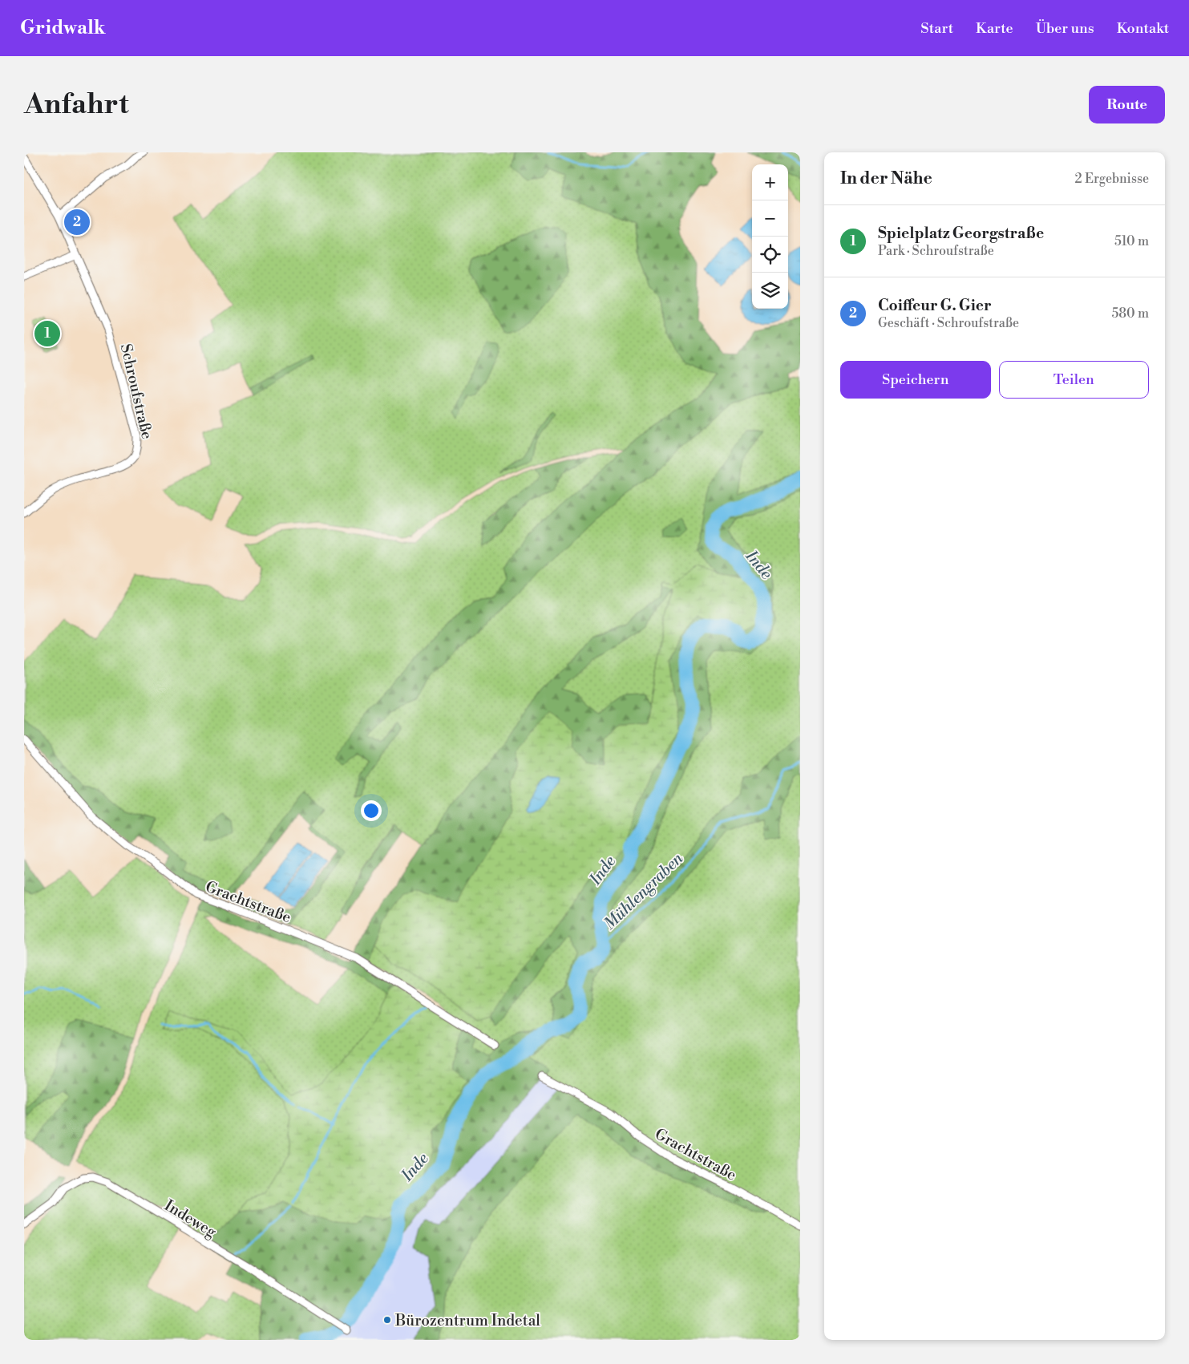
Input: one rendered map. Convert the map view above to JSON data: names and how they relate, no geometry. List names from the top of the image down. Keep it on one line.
{"streets":{"street":["Schroufstraße","Grachtstraße","Indeweg"]},"water":["Inde","Mühlengraben"],"places":["Bürozentrum Indetal"],"page":{"header":"Gridwalk","nav":["Start","Karte","Über uns","Kontakt"],"buttons":["Route",["Speichern","Teilen"]],"title":"Anfahrt","heading":["In der Nähe","2 Ergebnisse"],"map_buttons":["+","−"],"list":[{"mark":"1","name":"Spielplatz Georgstraße","note":"Park · Schroufstraße","value":"510 m"},{"mark":"2","name":"Coiffeur G. Gier","note":"Geschäft · Schroufstraße","value":"580 m"}],"pins":["2","1"]}}
